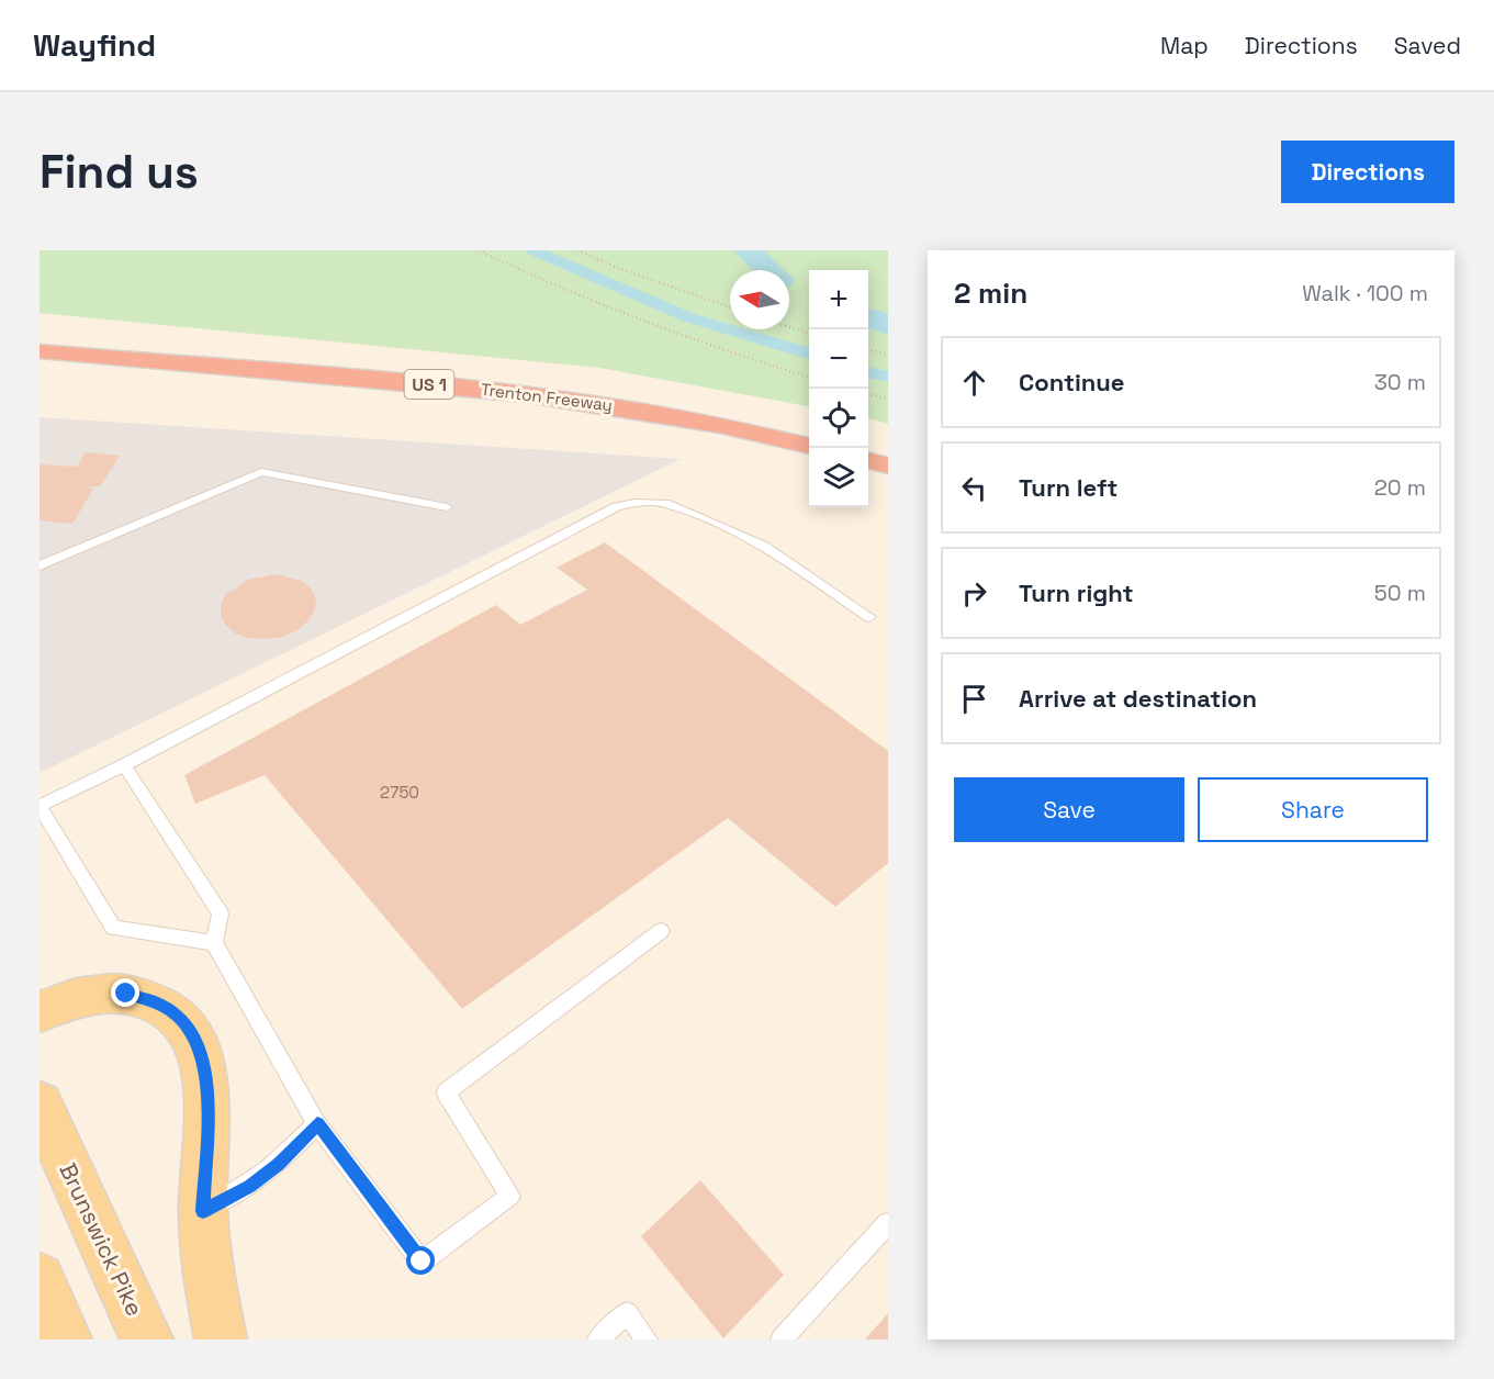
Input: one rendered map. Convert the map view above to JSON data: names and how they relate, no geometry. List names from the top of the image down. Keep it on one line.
{"streets":{"highway":["US 1","Trenton Freeway"],"main road":["Brunswick Pike"]},"house_numbers":["2750"],"north":"left","page":{"header":"Wayfind","nav":["Map","Directions","Saved"],"buttons":["Directions",["Save","Share"]],"title":"Find us","heading":["2 min","Walk · 100 m"],"map_buttons":["+","−"],"list":[["Continue","30 m"],["Turn left","20 m"],["Turn right","50 m"],"Arrive at destination"]}}
